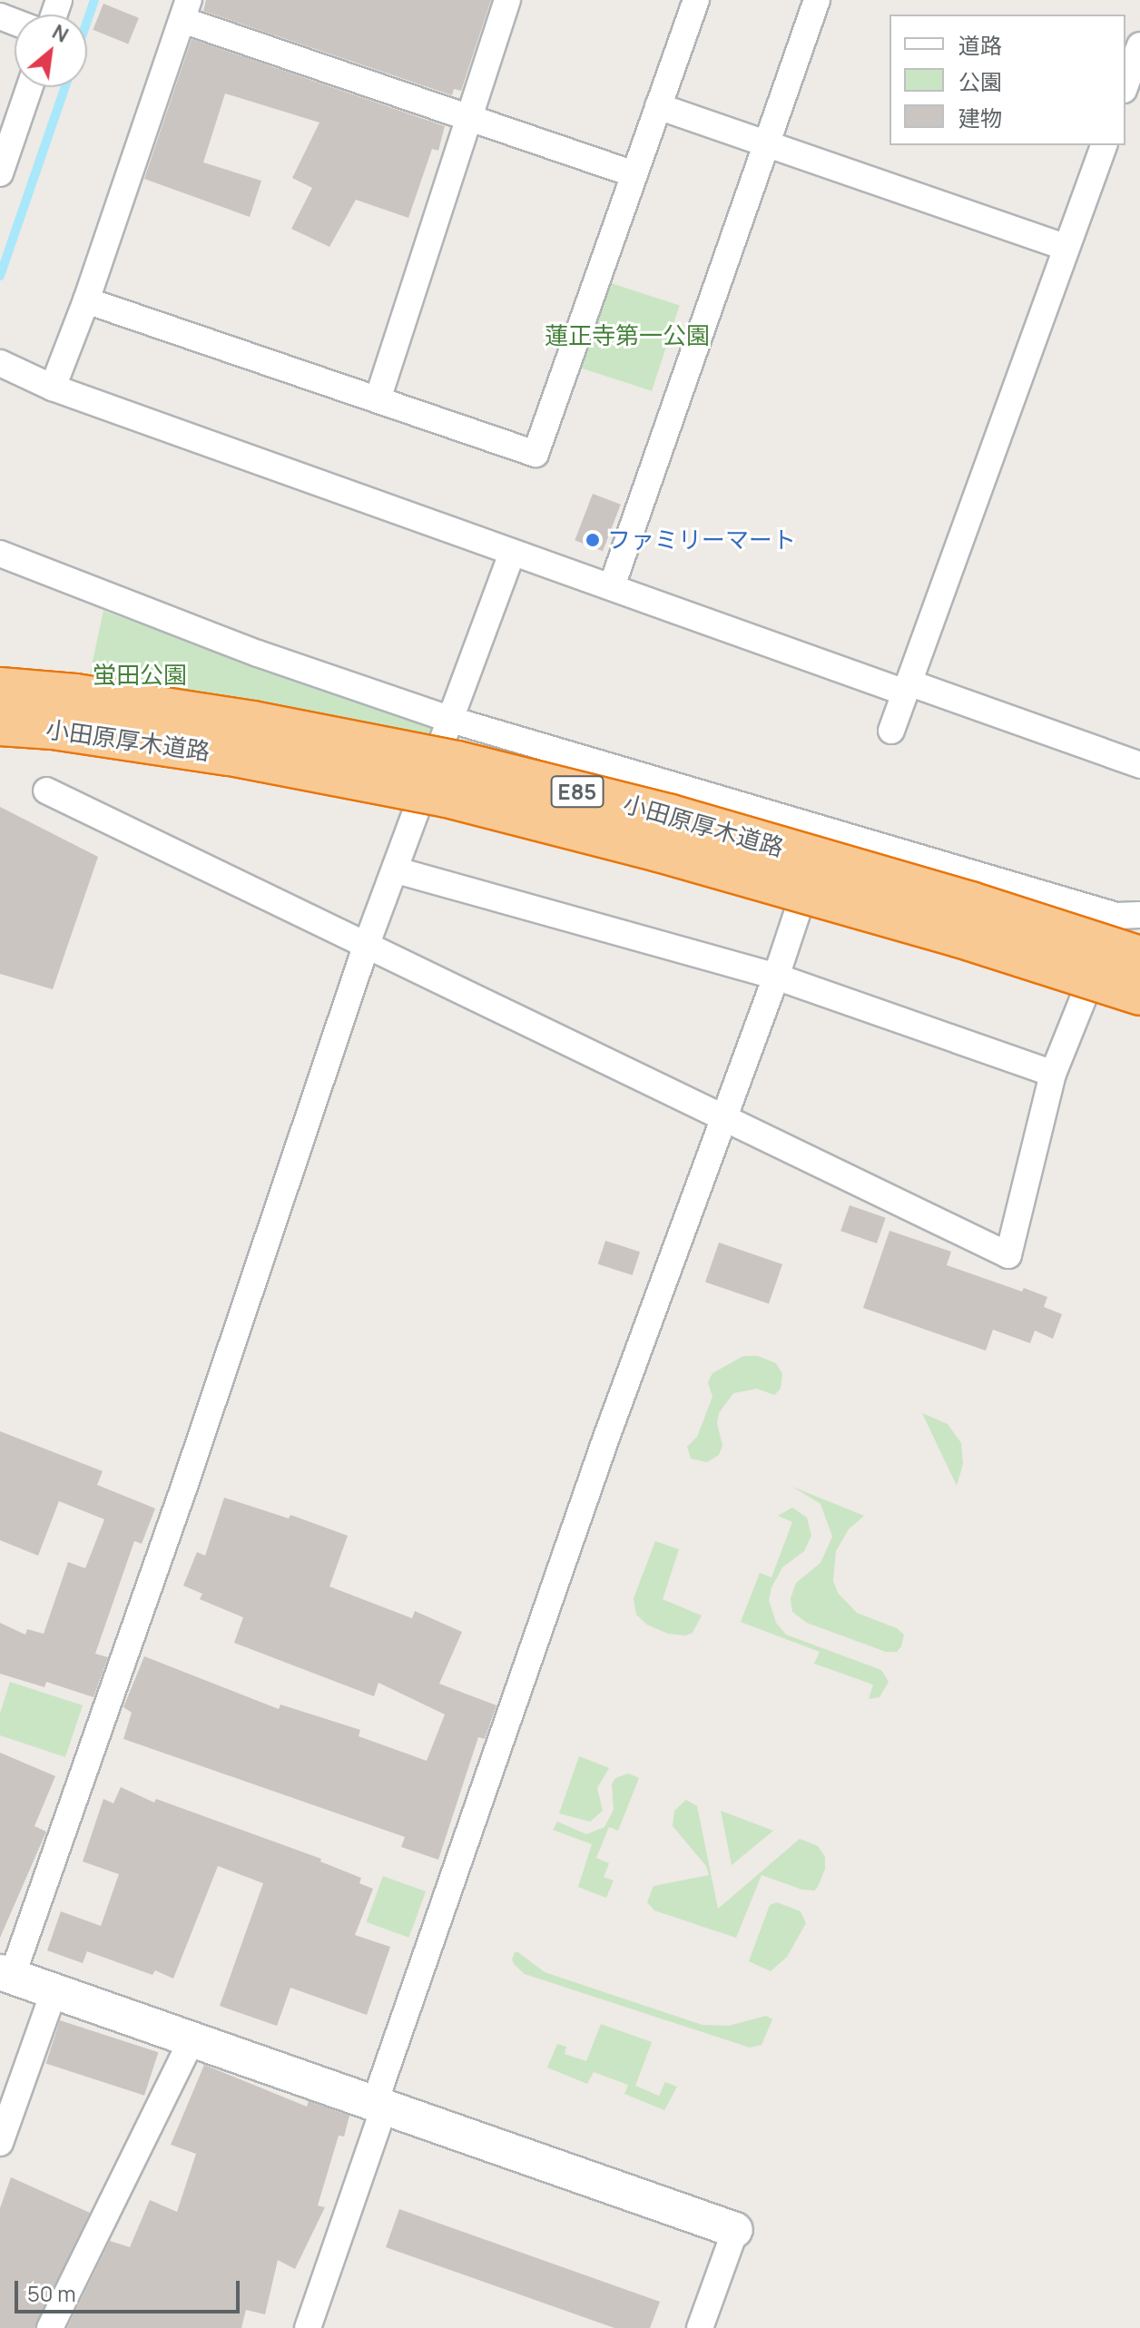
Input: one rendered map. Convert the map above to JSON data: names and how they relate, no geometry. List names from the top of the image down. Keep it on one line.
{"streets":{"highway":["小田原厚木道路","E85"]},"parks":["蓮正寺第一公園","蛍田公園"],"places":["ファミリーマート"],"legend":["道路","公園","建物"],"scale_bar":"50 m","north":"top right"}
